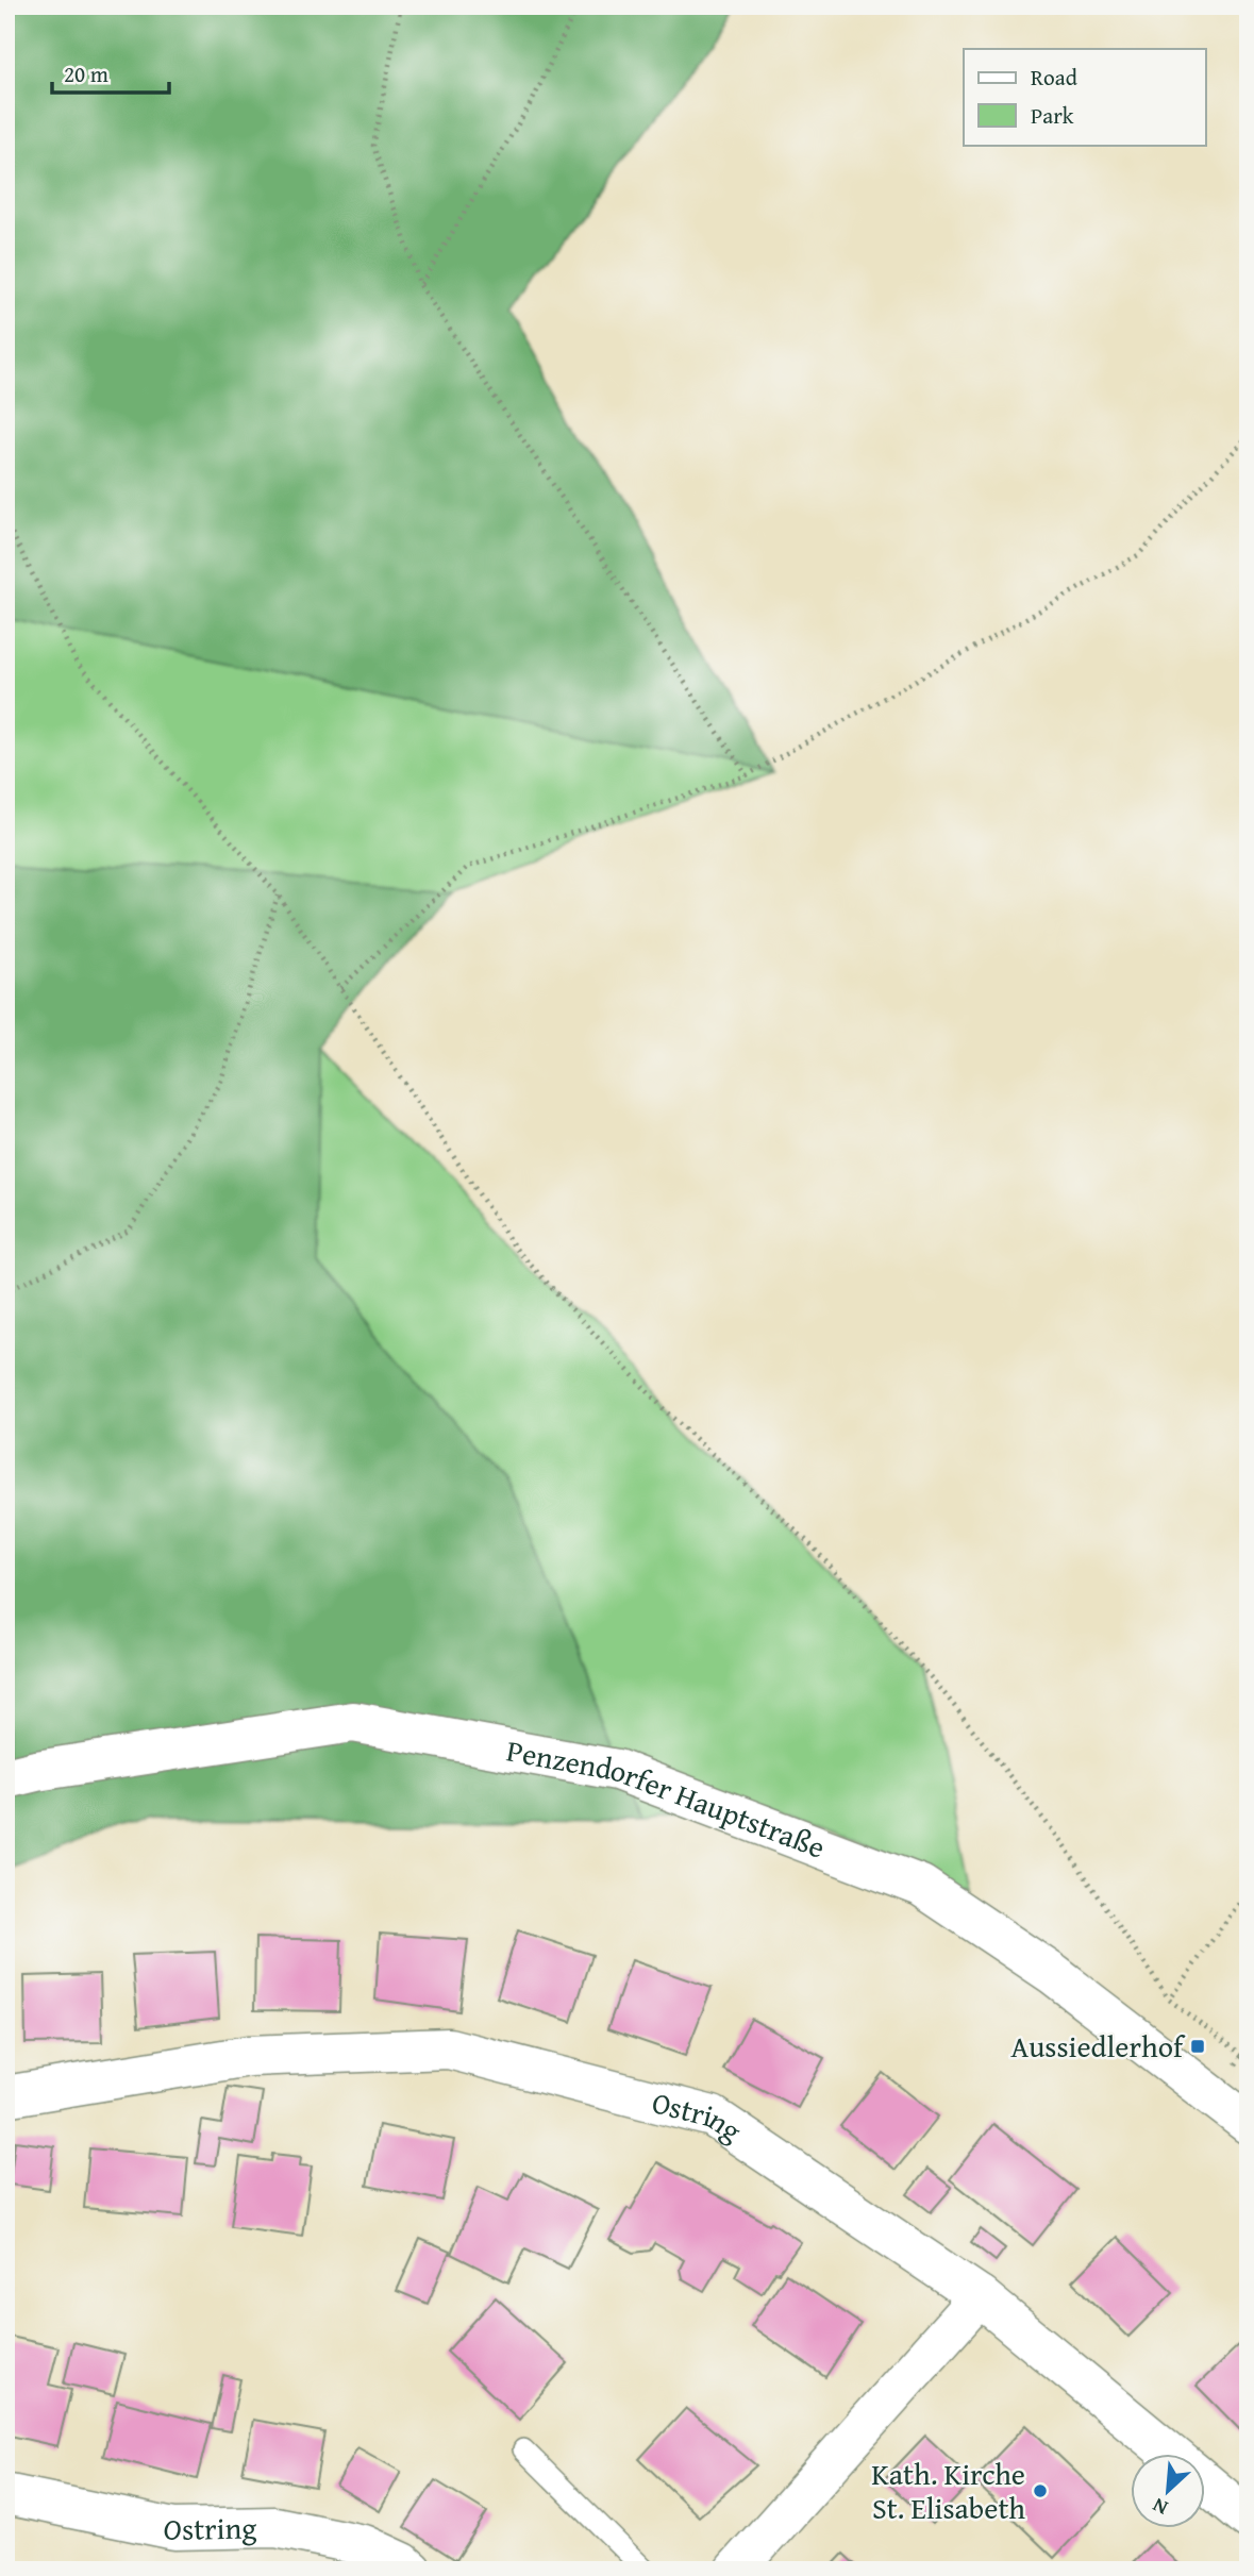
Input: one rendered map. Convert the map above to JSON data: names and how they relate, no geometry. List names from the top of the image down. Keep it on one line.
{"streets":{"street":["Penzendorfer Hauptstraße","Ostring"]},"places":{"transit":["Aussiedlerhof"],"other":["Kath. Kirche St. Elisabeth"]},"legend":["Road","Park"],"scale_bar":"20 m","north":"bottom left"}
